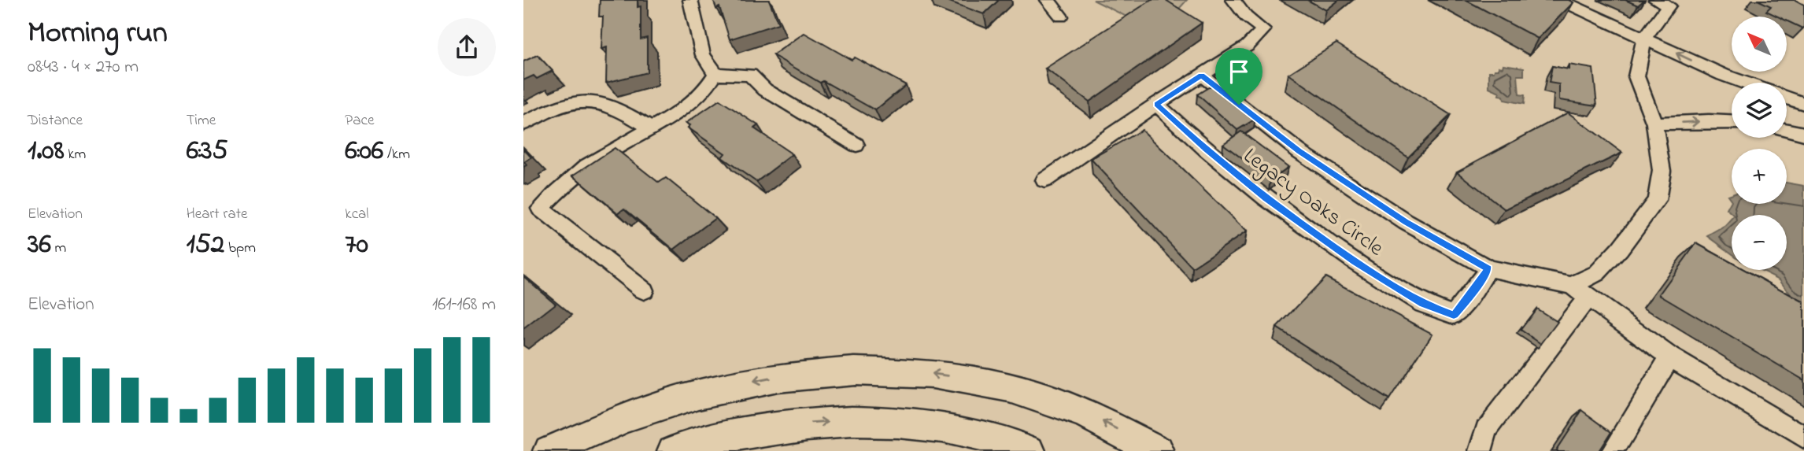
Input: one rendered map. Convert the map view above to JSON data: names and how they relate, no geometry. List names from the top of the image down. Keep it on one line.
{"streets":{"street":["Legacy Oaks Circle"]},"north":"top left","page":{"heading":["Morning run","08:43 · 4 × 270 m"],"map_buttons":["+","−"],"stats":[["Distance","1.08 km"],["Time","6:35"],["Pace","6:06 /km"],["Elevation","36 m"],["Heart rate","152 bpm"],["kcal","70"]],"chart":["Elevation","161–168 m"]}}
